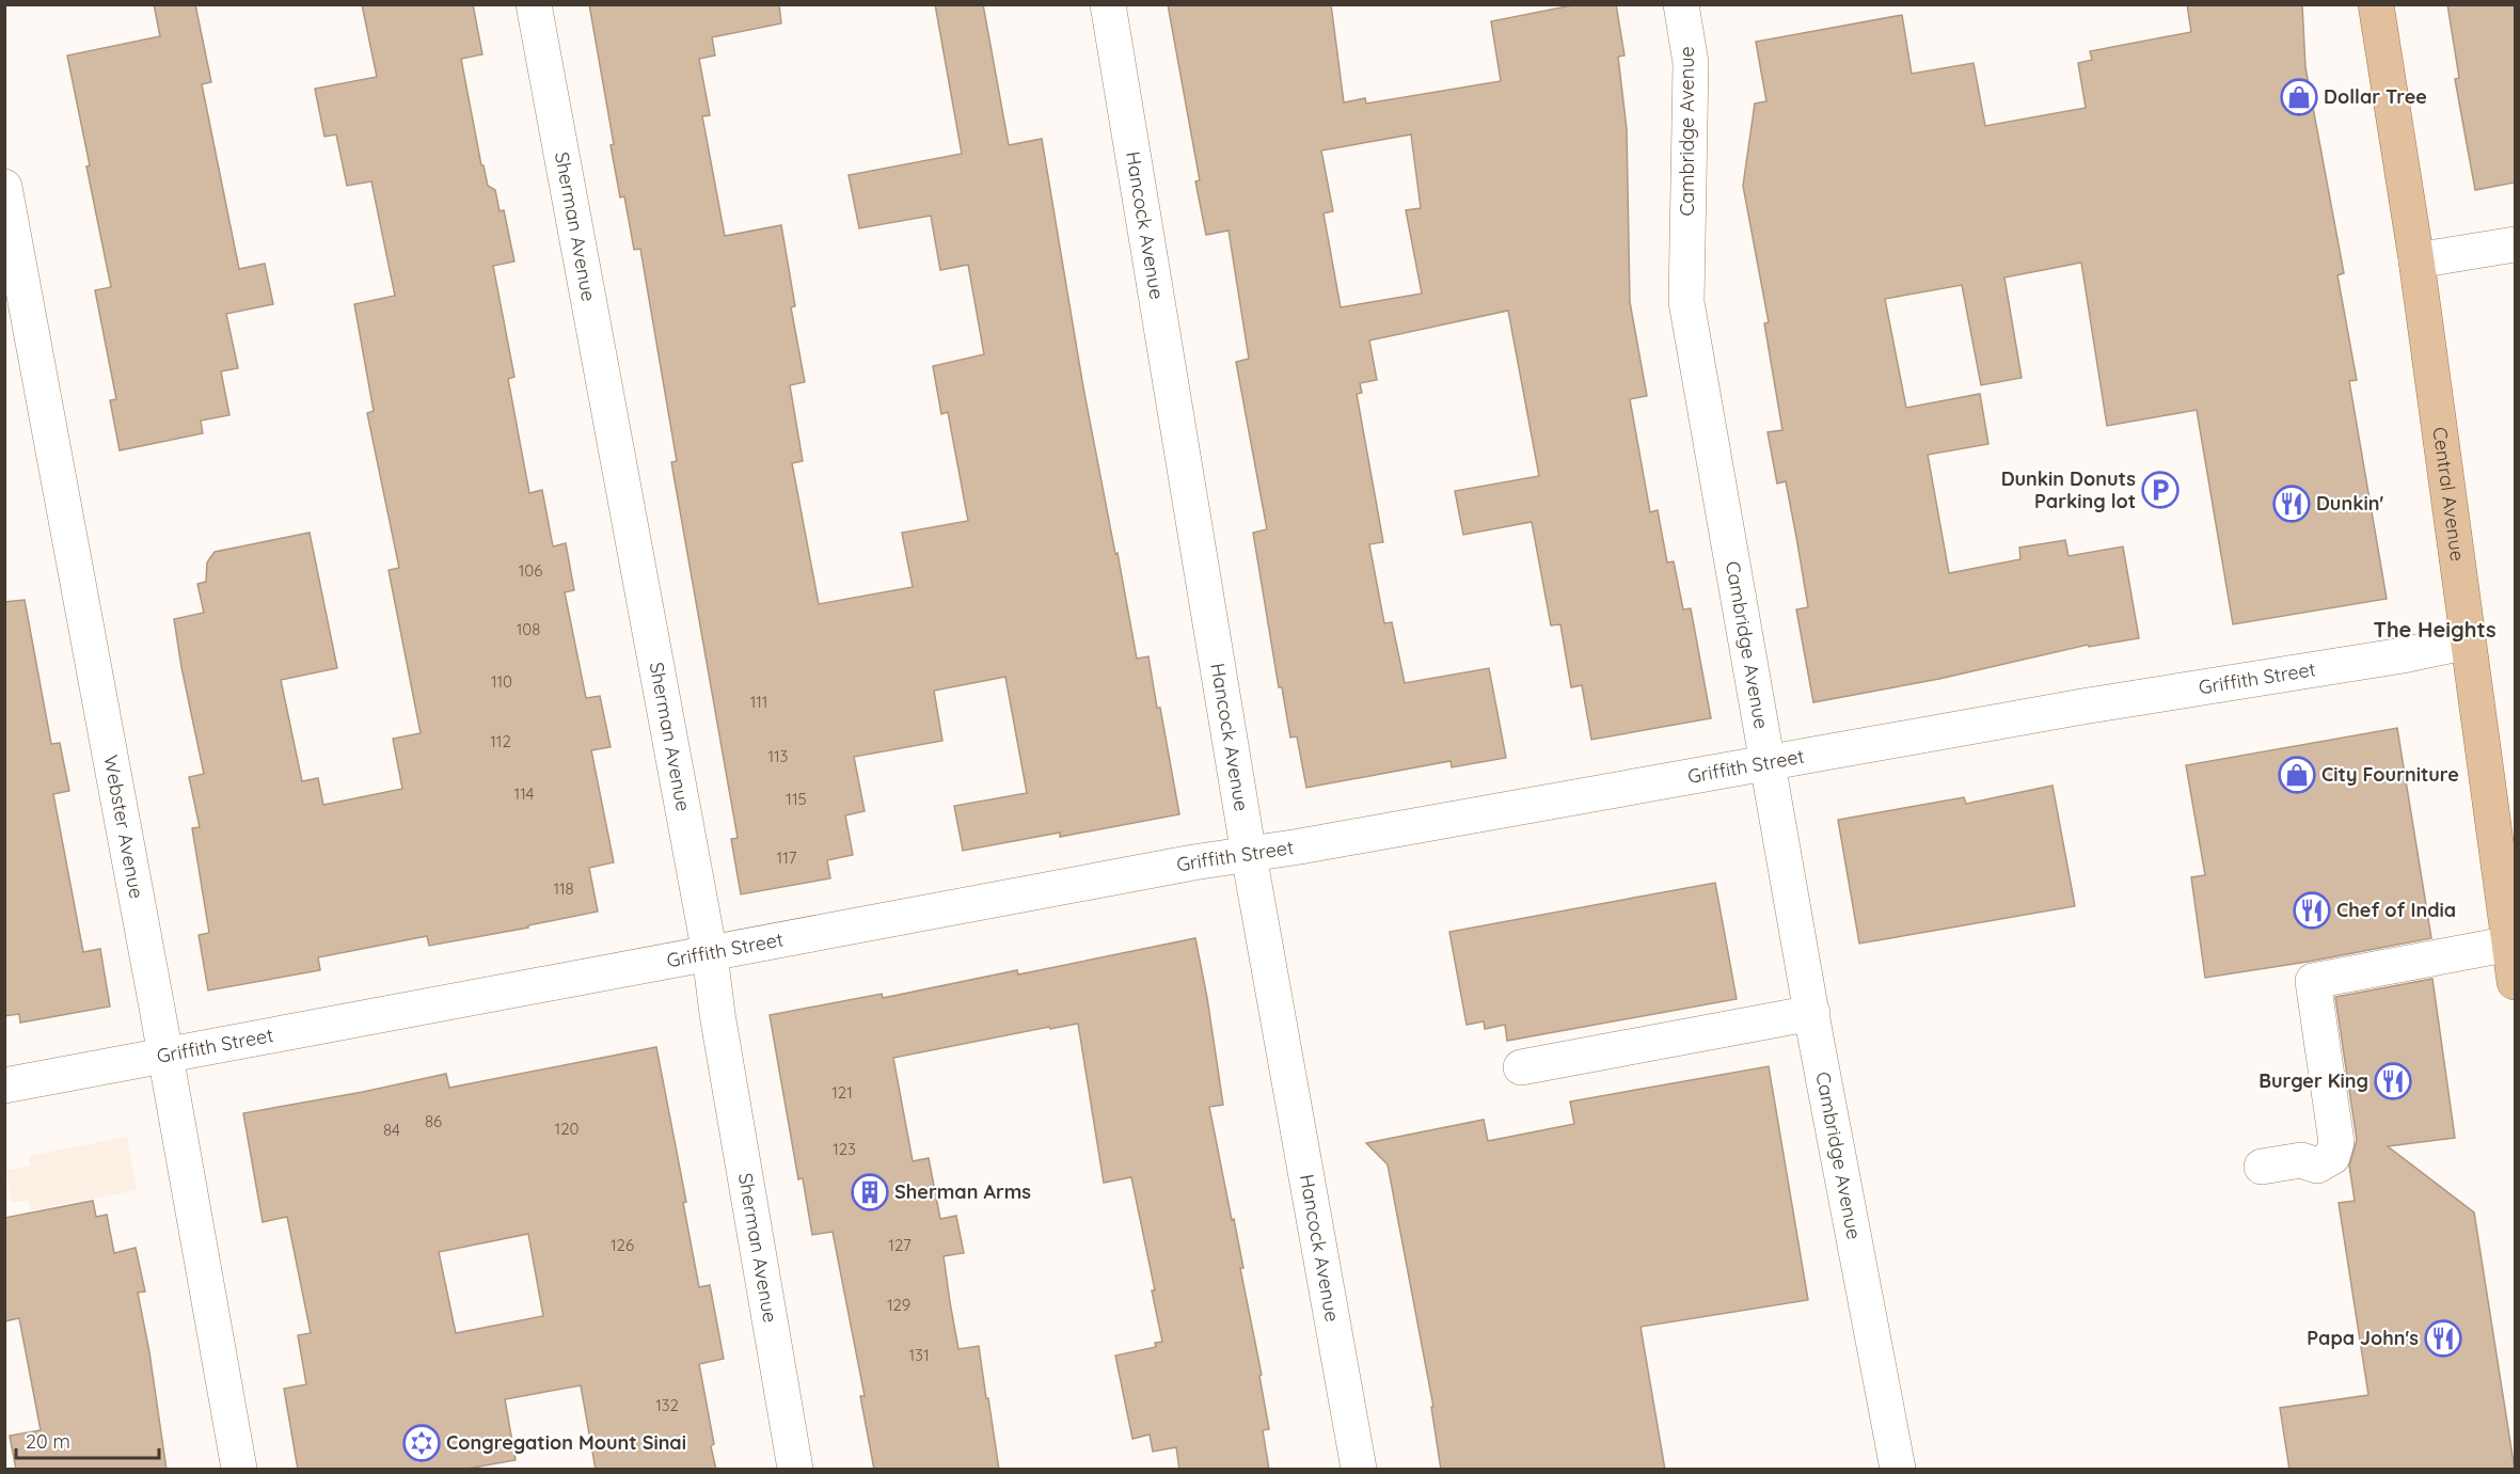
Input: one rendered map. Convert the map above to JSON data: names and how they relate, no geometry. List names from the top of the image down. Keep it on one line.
{"streets":{"main road":["Central Avenue"],"street":["Cambridge Avenue","Sherman Avenue","Hancock Avenue","Griffith Street","Webster Avenue"]},"crossings":[["Cambridge Avenue","Griffith Street"],["Sherman Avenue","Griffith Street"],["Hancock Avenue","Griffith Street"],["Central Avenue","Griffith Street"],["Griffith Street","Webster Avenue"]],"districts":["The Heights"],"places":{"shop":["Dollar Tree","City Fourniture"],"parking":["Dunkin Donuts Parking lot"],"restaurant":["Dunkin'","Chef of India","Burger King","Papa John's"],"building":["Sherman Arms"],"synagogue":["Congregation Mount Sinai"]},"house_numbers":["106","108","110","111","112","113","114","115","117","118","121","86","120","84","123","126","127","129","131","132"],"scale_bar":"20 m"}
